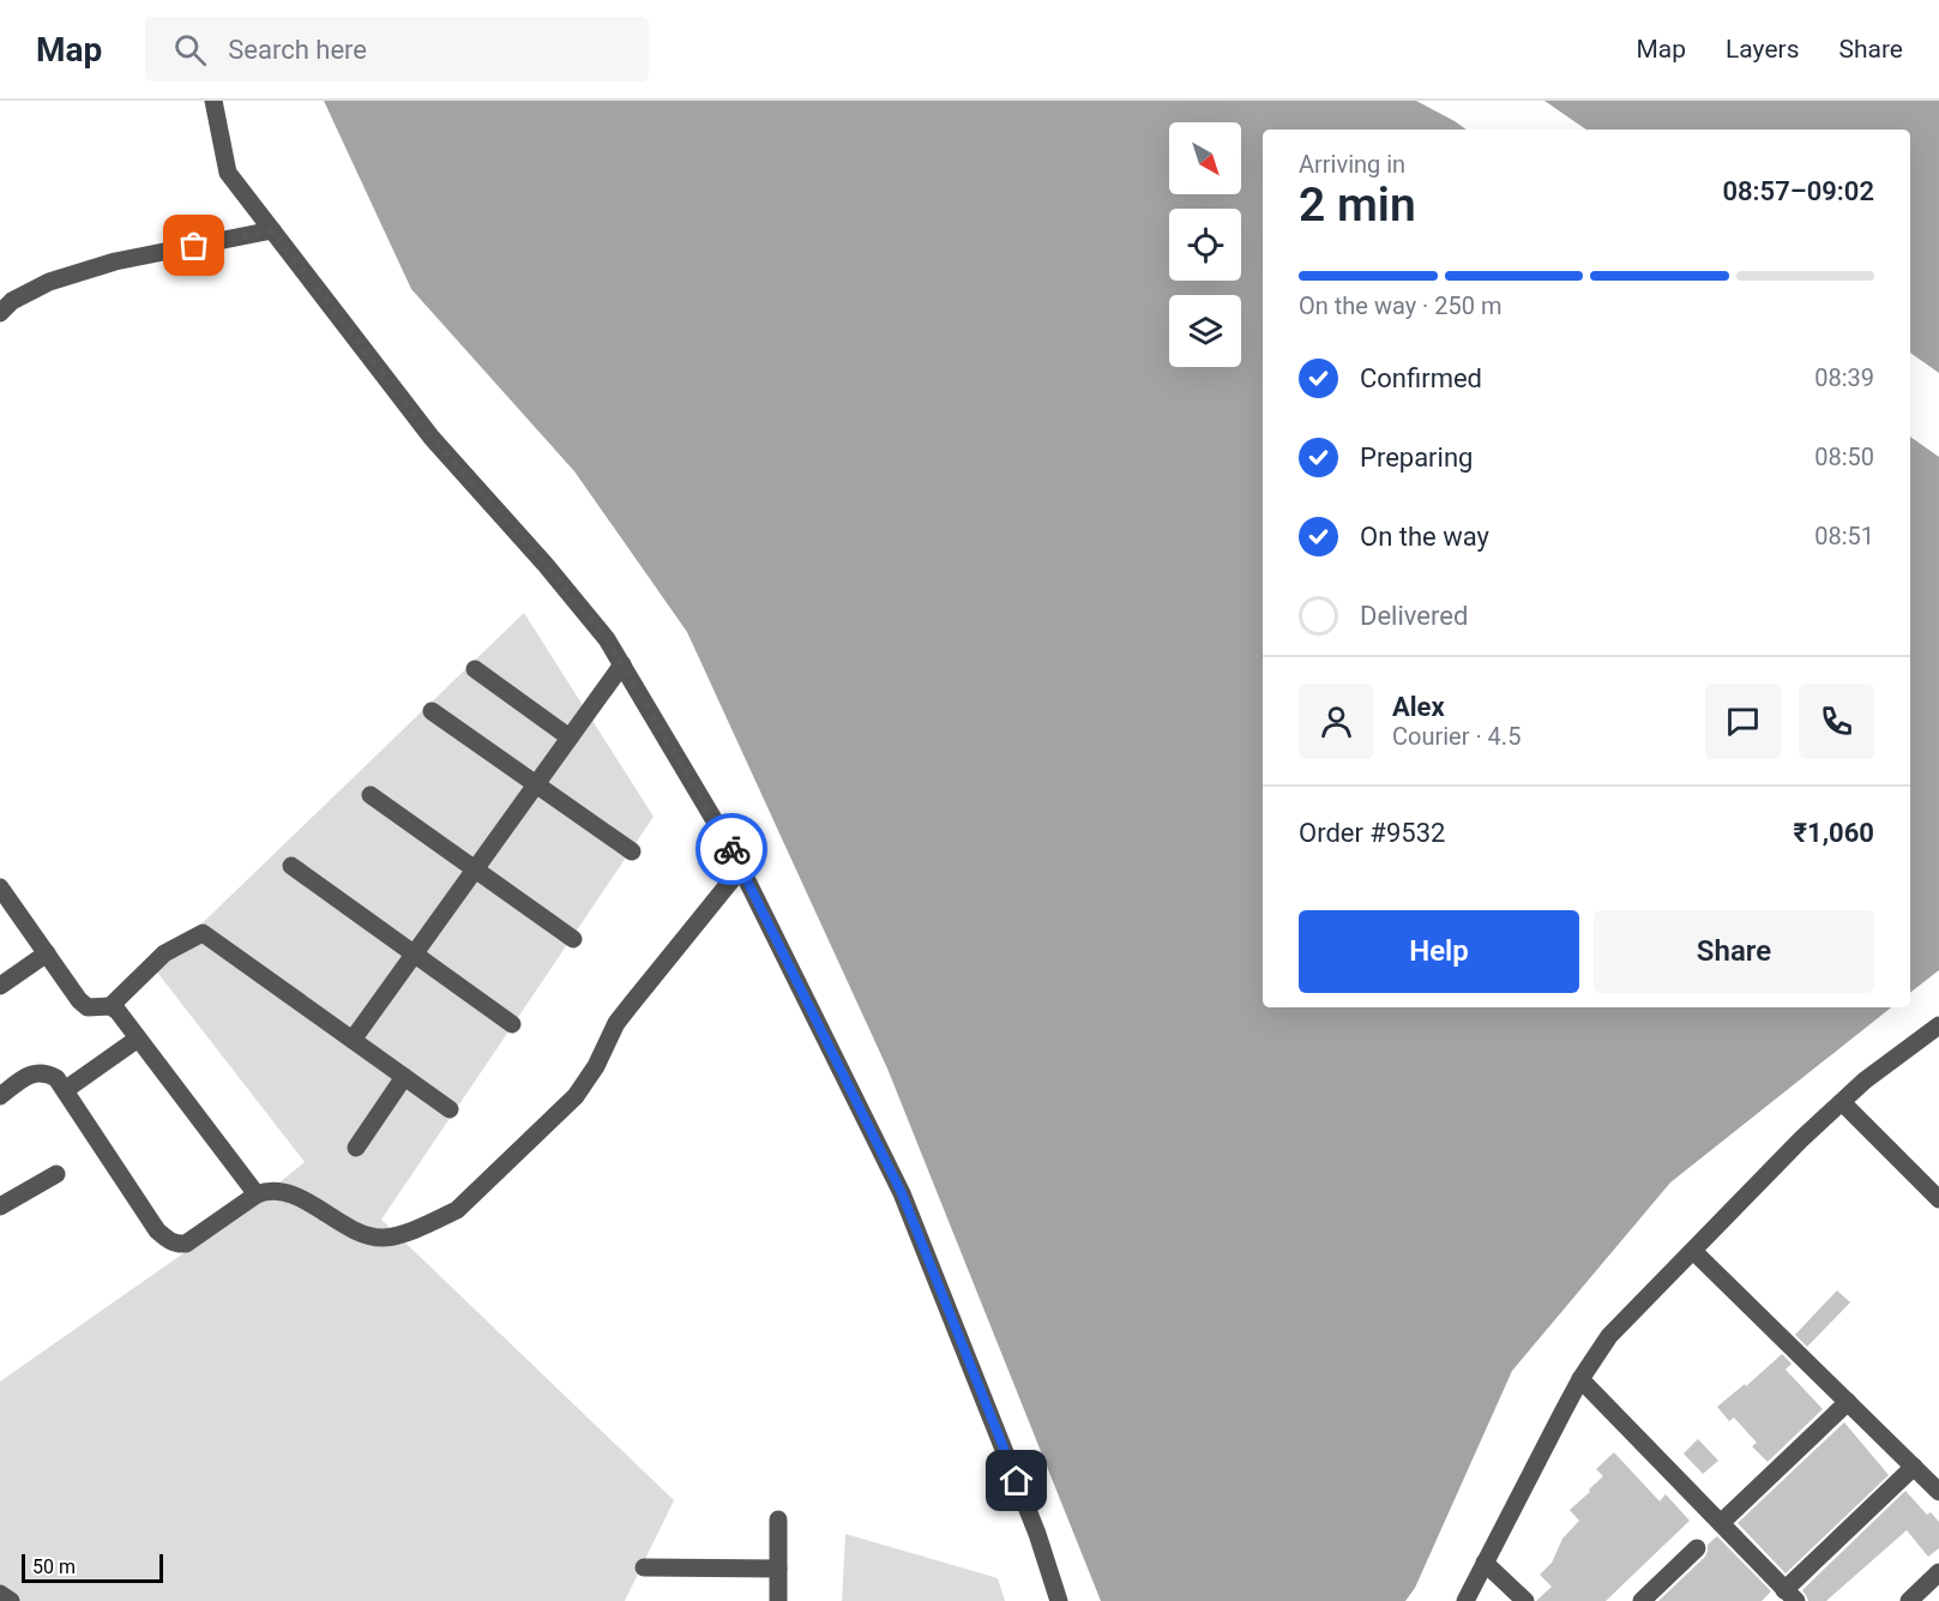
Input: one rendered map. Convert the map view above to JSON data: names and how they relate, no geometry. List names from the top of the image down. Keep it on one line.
{"scale_bar":"50 m","north":"bottom right","page":{"header":"Map","search":"Search here","nav":["Map","Layers","Share"],"heading":["2 min","Arriving in","08:57–09:02"],"panel":["Alex","Courier · 4.5","Order #9532","₹1,060"],"bar":"On the way · 250 m","list":[["Confirmed","08:39"],["Preparing","08:50"],["On the way","08:51"],"Delivered"],"buttons":["Help","Share"],"scale":"50 m"}}
